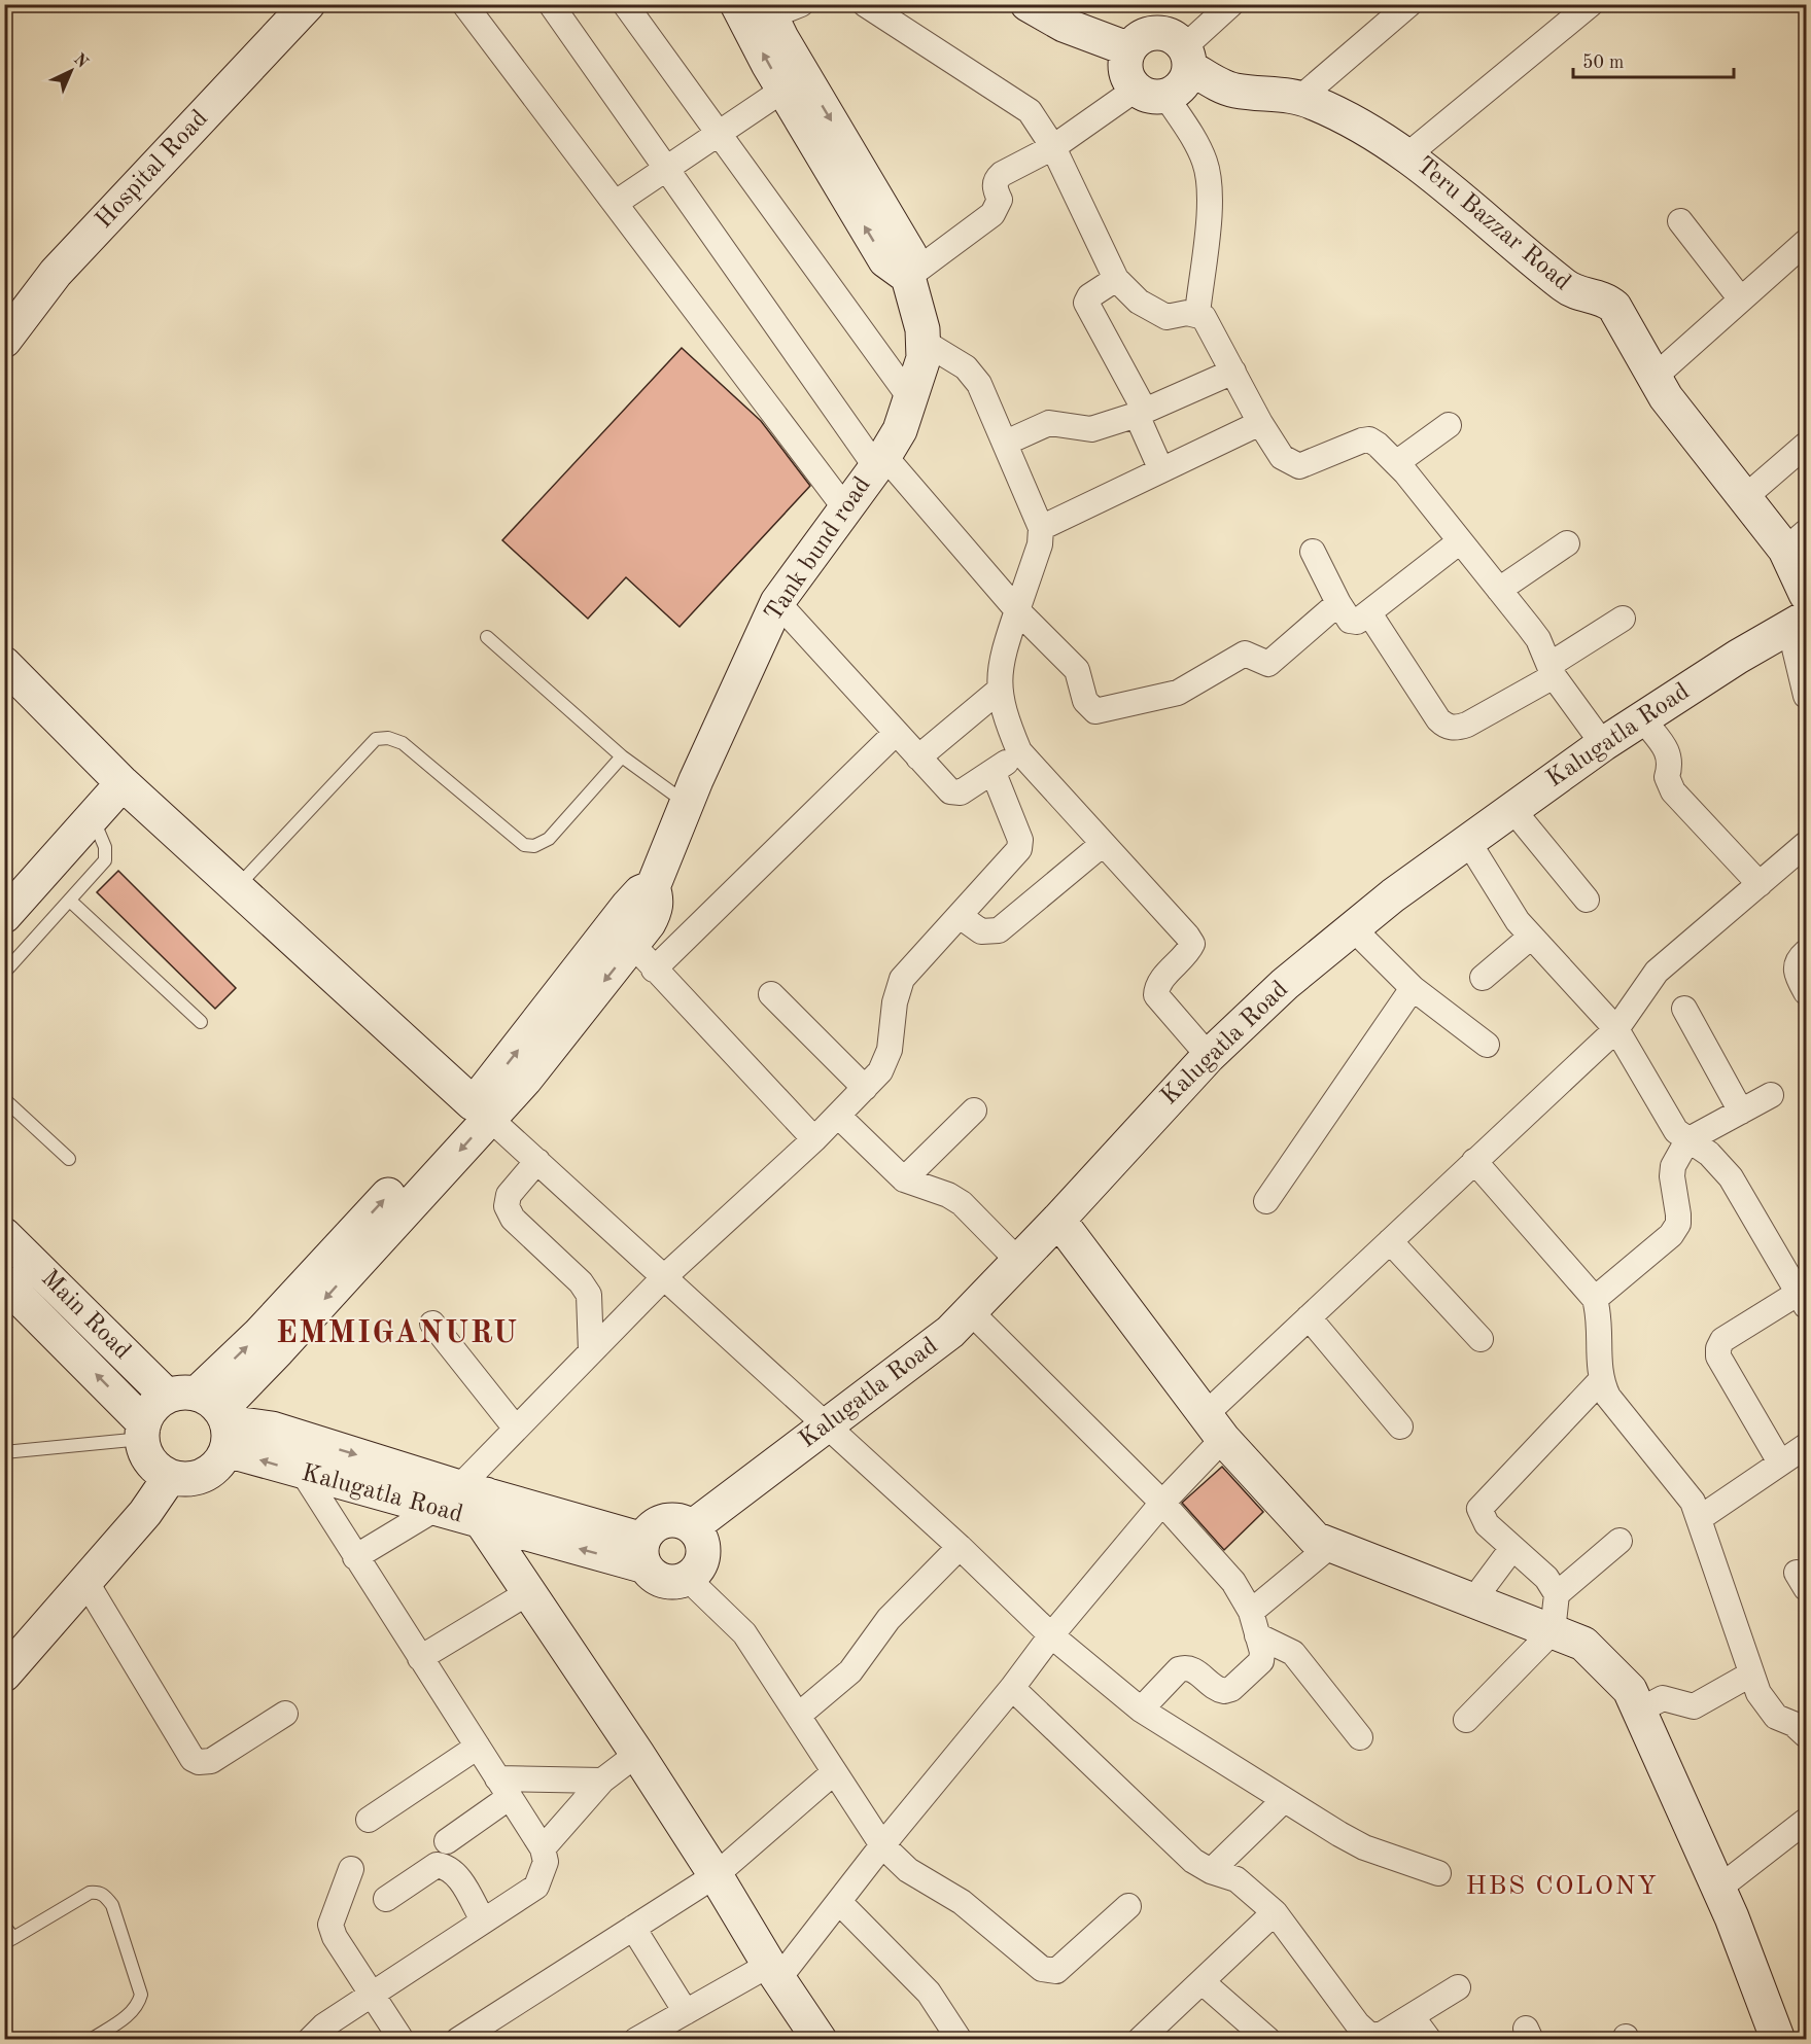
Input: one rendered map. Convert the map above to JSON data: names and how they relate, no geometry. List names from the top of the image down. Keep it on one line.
{"streets":{"street":["Hospital Road","Teru Bazzar Road","Tank bund road","Kalugatla Road","Main Road"]},"crossings":[["Kalugatla Road","Main Road"]],"districts":["EMMIGANURU","HBS COLONY"],"scale_bar":"50 m","north":"top right"}
